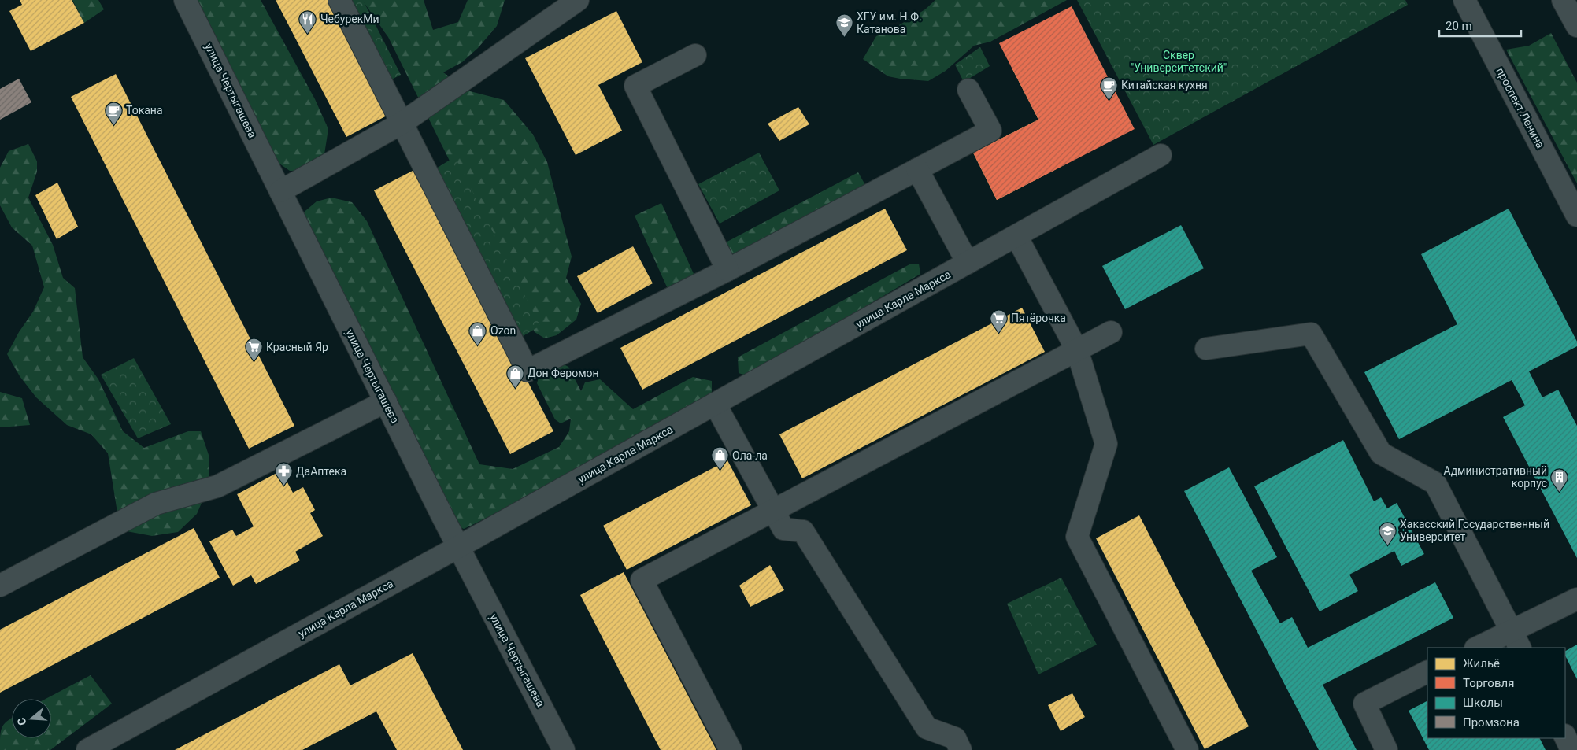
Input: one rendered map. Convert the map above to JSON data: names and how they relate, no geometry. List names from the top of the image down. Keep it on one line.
{"streets":{"street":["улица Чертыгашева","проспект Ленина","улица Карла Маркса"]},"crossings":[["улица Чертыгашева","улица Карла Маркса"]],"parks":["Сквер \"Университетский\""],"places":{"restaurant":["ЧебурекМи"],"school or university":["ХГУ им. Н.Ф. Катанова","Хакасский Государственный Университет"],"cafe":["Китайская кухня","Токана"],"supermarket":["Пятёрочка","Красный Яр"],"shop":["Ozon","Дон Феромон","Ола-ла"],"pharmacy":["ДаАптека"],"building":["Административный корпус"]},"legend":["Жильё","Торговля","Школы","Промзона"],"scale_bar":"20 m","north":"left"}
